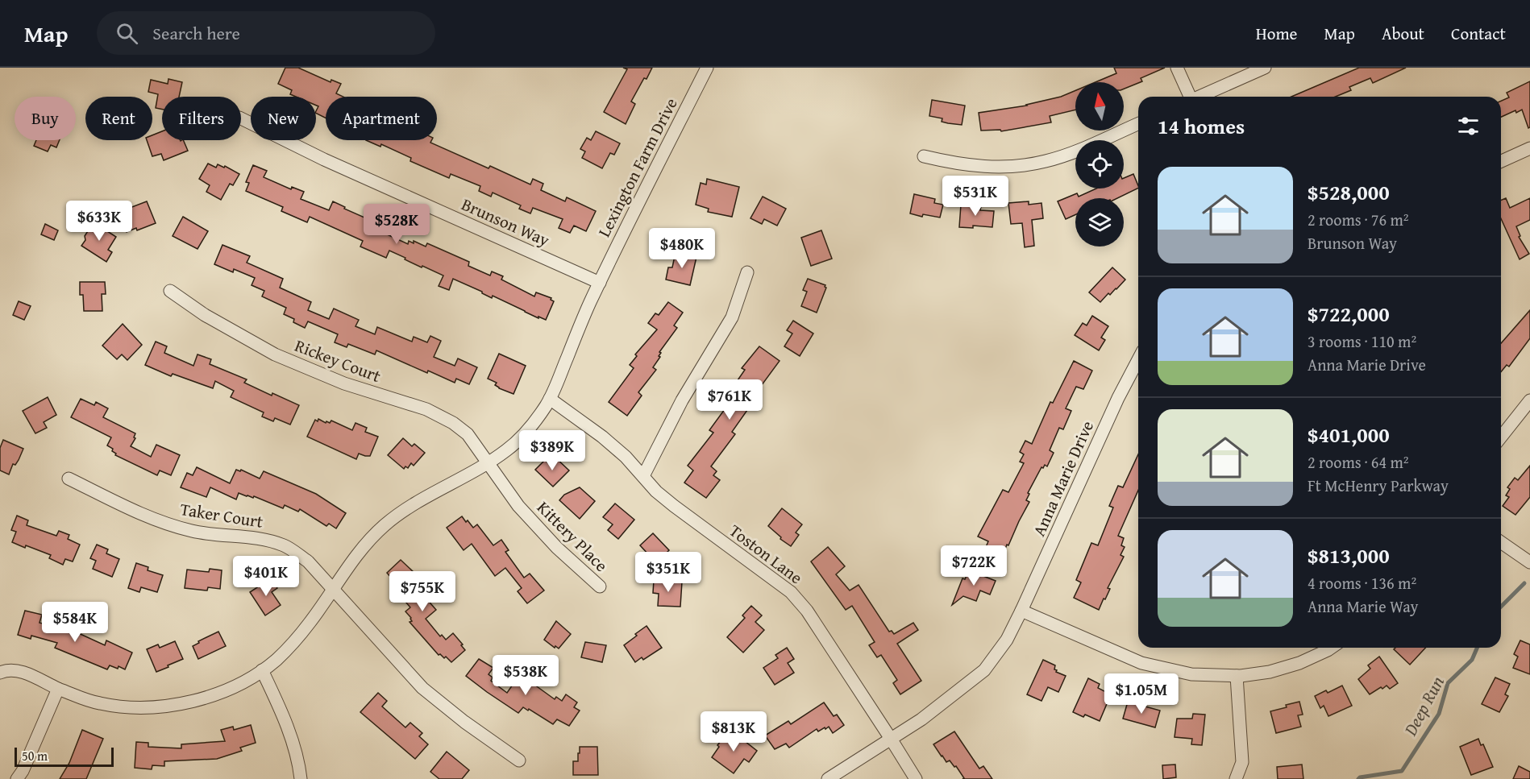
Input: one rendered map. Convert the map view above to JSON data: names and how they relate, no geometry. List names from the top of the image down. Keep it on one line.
{"streets":{"street":["Lexington Farm Drive","Brunson Way","Rickey Court","Anna Marie Drive","Taker Court","Kittery Place","Toston Lane"]},"crossings":[["Lexington Farm Drive","Brunson Way"],["Lexington Farm Drive","Rickey Court"],["Lexington Farm Drive","Taker Court"],["Lexington Farm Drive","Kittery Place"],["Lexington Farm Drive","Toston Lane"],["Rickey Court","Kittery Place"],["Anna Marie Drive","Toston Lane"]],"water":["Deep Run"],"scale_bar":"50 m","north":"top","page":{"header":"Map","search":"Search here","nav":["Home","Map","About","Contact"],"chip":["Buy","Rent","Filters","New","Apartment"],"heading":"14 homes","list":[{"name":"$528,000","note":"2 rooms · 76 m² · Brunson Way"},{"name":"$722,000","note":"3 rooms · 110 m² · Anna Marie Drive"},{"name":"$401,000","note":"2 rooms · 64 m² · Ft McHenry Parkway"},{"name":"$813,000","note":"4 rooms · 136 m² · Anna Marie Way"}],"price":["$531K","$633K","$528K","$480K","$761K","$389K","$722K","$351K","$401K","$755K","$584K","$538K","$1.05M","$813K"],"scale":"50 m"}}
